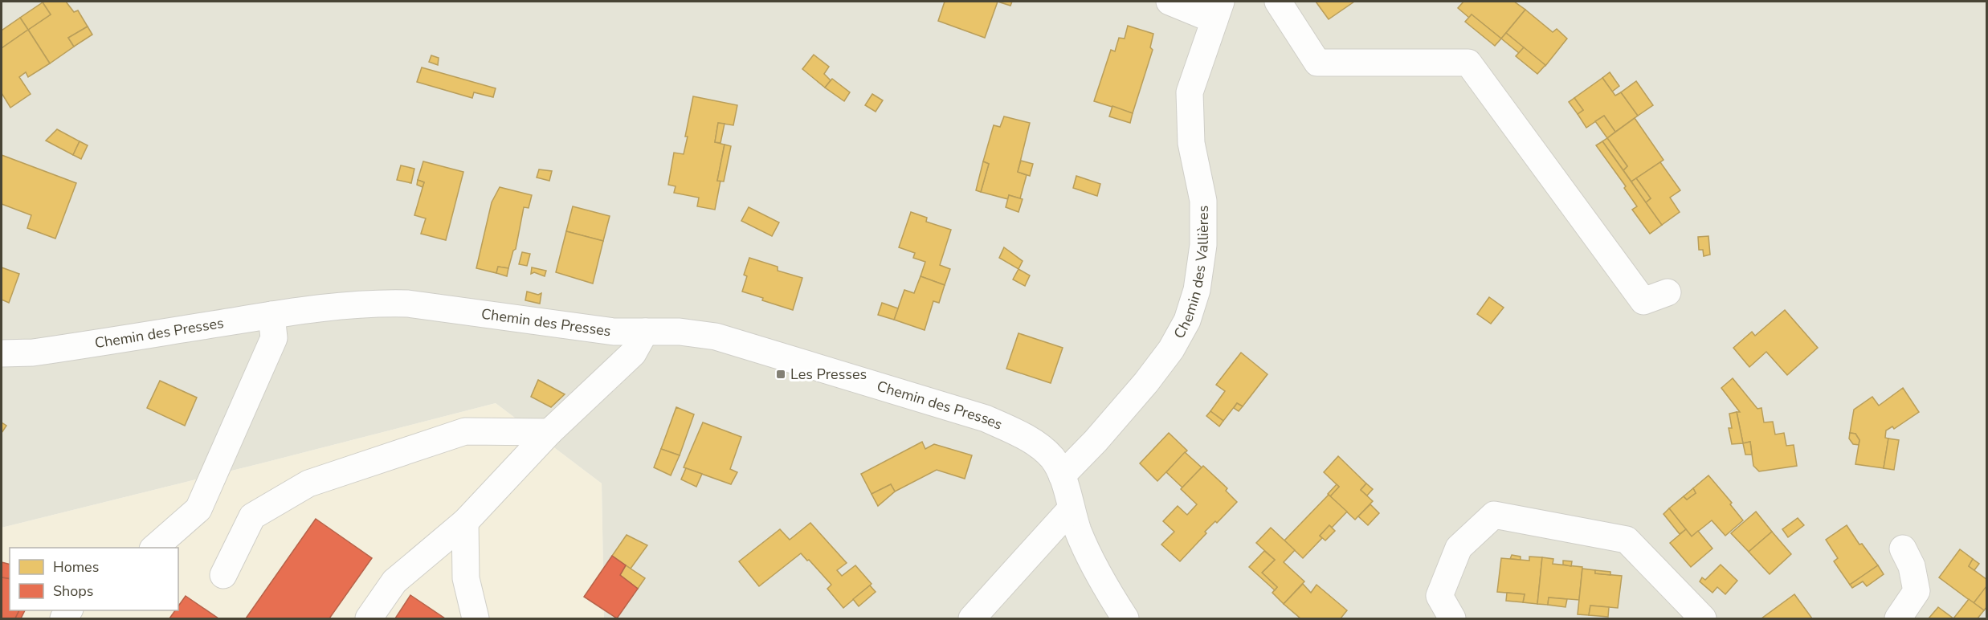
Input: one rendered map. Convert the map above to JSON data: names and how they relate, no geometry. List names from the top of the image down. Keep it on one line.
{"streets":{"street":["Chemin des Vallières","Chemin des Presses"]},"crossings":[["Chemin des Vallières","Chemin des Presses"]],"places":{"transit":["Les Presses"]},"legend":["Homes","Shops"]}
